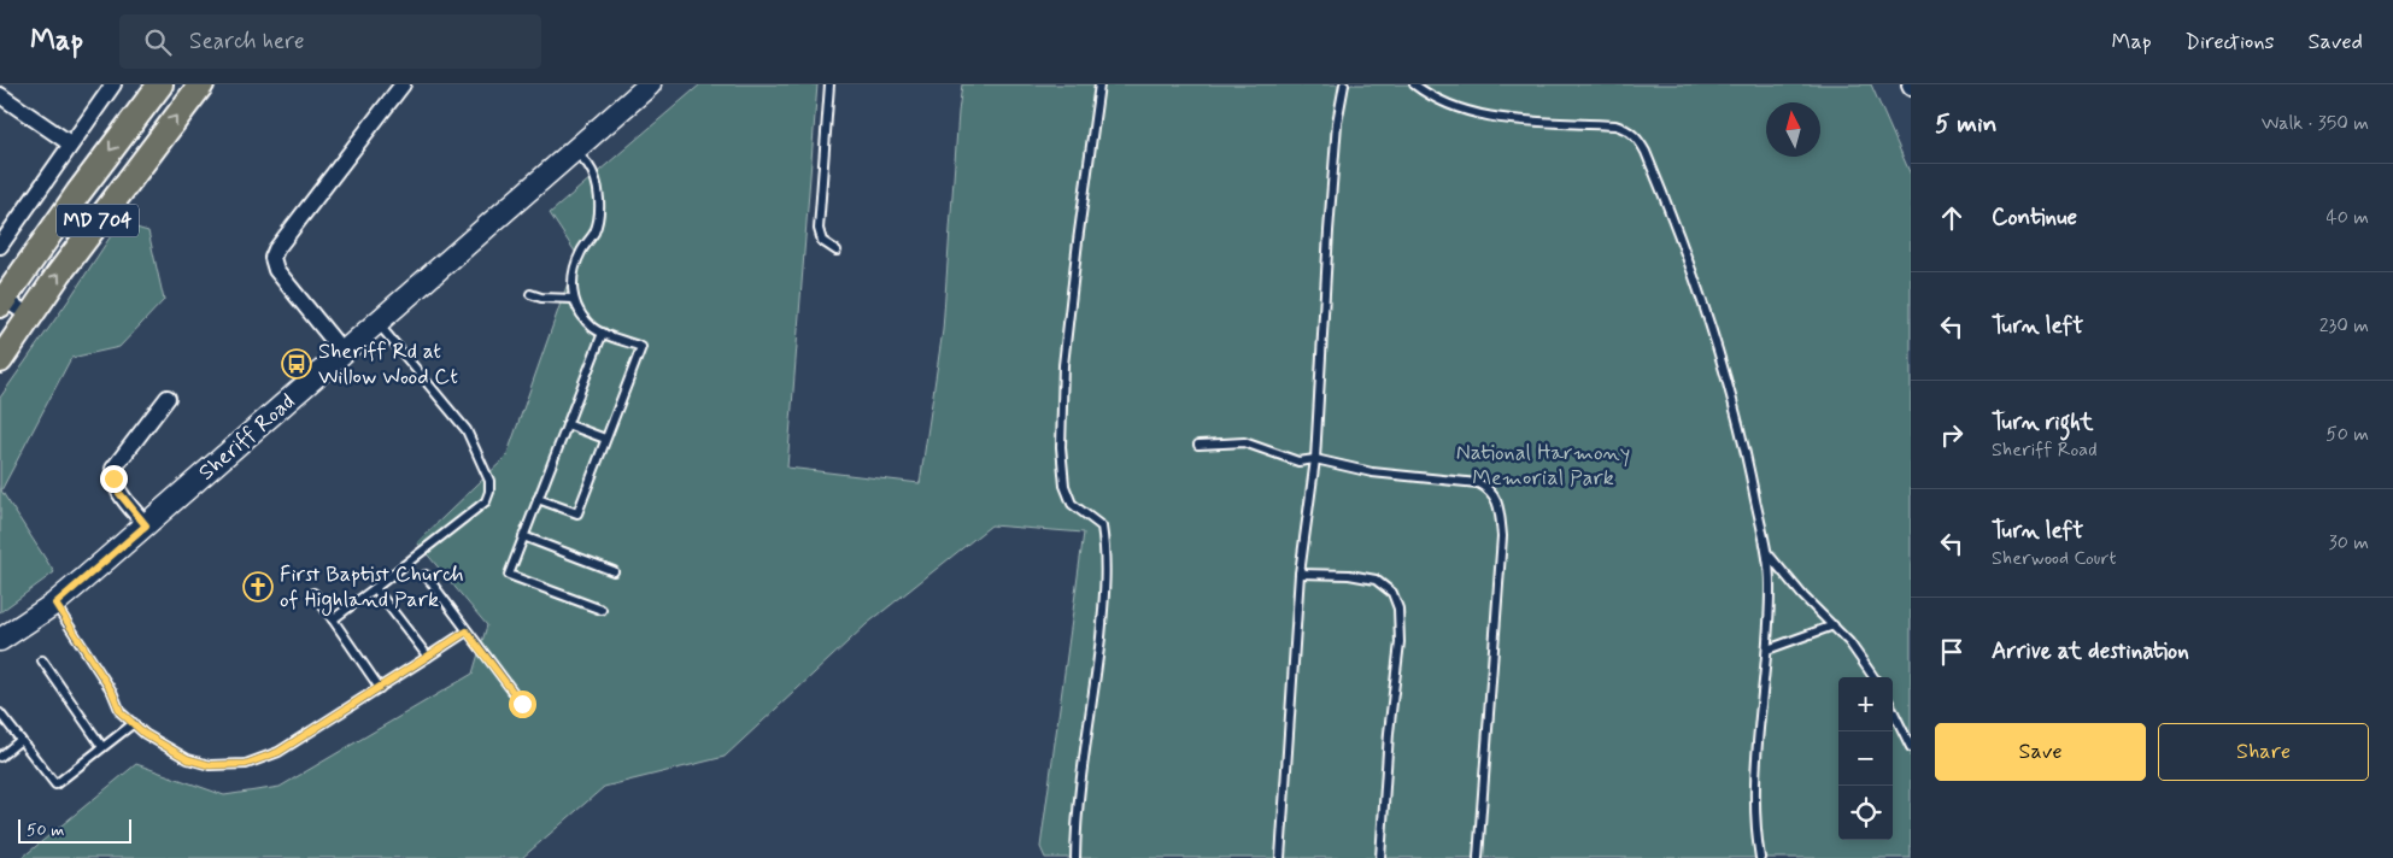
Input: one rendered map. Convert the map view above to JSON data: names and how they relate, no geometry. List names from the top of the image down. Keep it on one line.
{"streets":{"main road":["MD 704","Sheriff Road"]},"parks":["National Harmony Memorial Park"],"places":{"bus stop":["Sheriff Rd at Willow Wood Ct"],"church":["First Baptist Church of Highland Park"]},"scale_bar":"50 m","north":"top","page":{"header":"Map","search":"Search here","nav":["Map","Directions","Saved"],"heading":["5 min","Walk · 350 m"],"list":[["Continue","40 m"],["Turn left","230 m"],["Turn right","Sheriff Road","50 m"],["Turn left","Sherwood Court","30 m"],"Arrive at destination"],"map_buttons":["+","−"],"buttons":["Save","Share"],"scale":"50 m"}}
